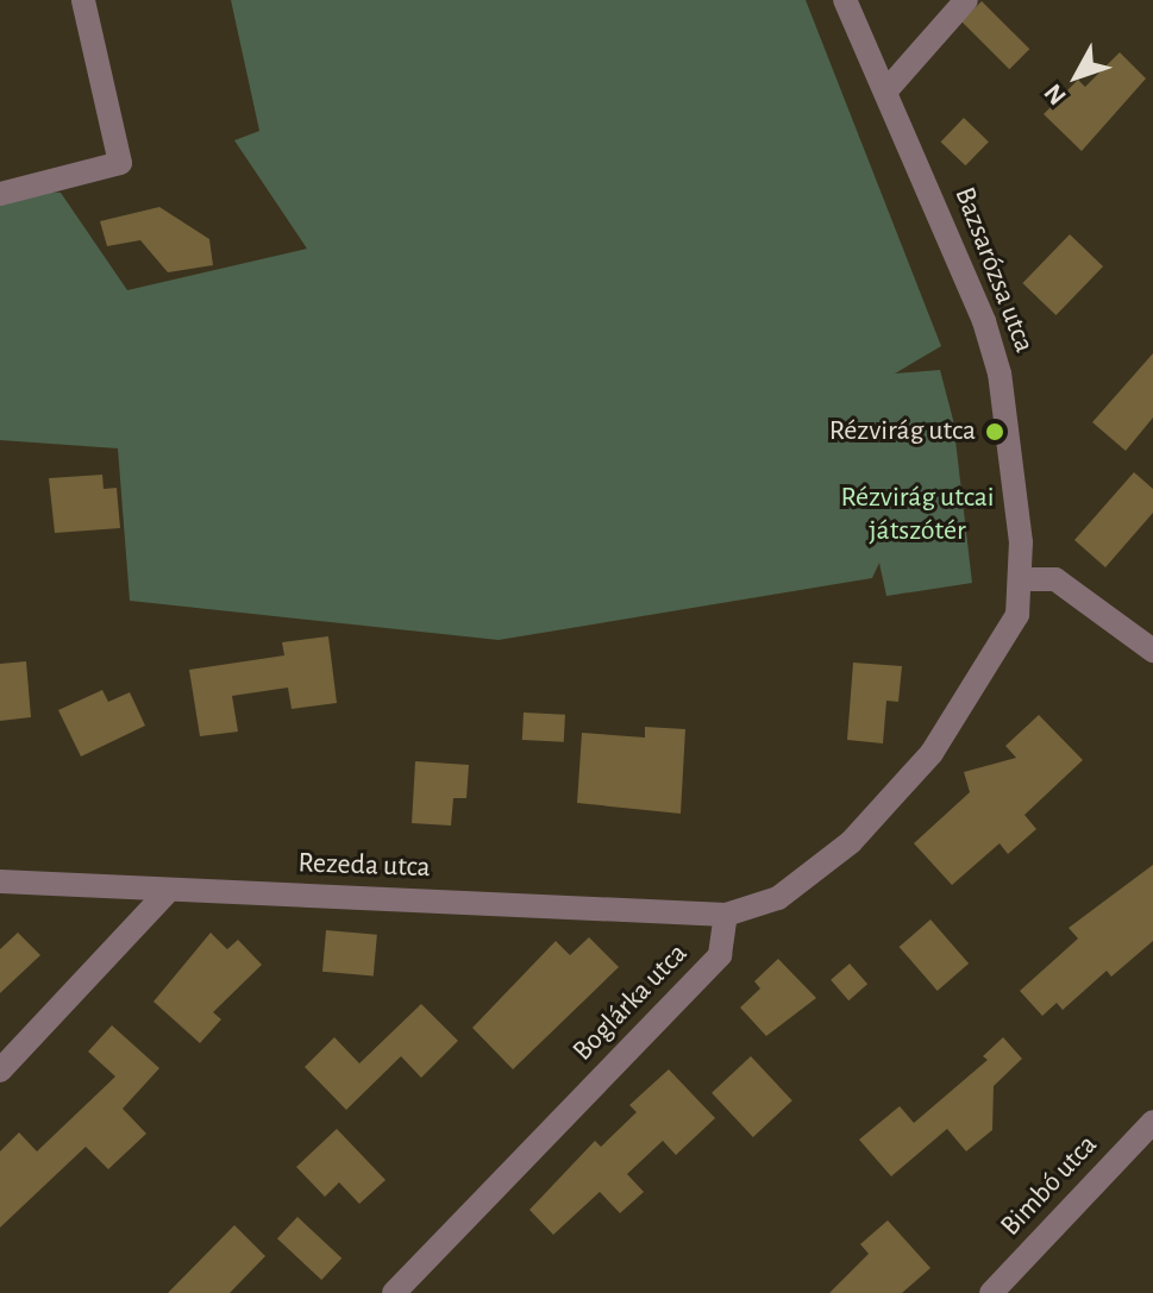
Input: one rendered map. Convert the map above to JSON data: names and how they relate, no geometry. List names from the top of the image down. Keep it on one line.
{"streets":{"street":["Bazsarózsa utca","Rezeda utca","Boglárka utca","Bimbó utca"]},"crossings":[["Rezeda utca","Boglárka utca"]],"parks":["Rézvirág utcai játszótér"],"places":["Rézvirág utca"],"north":"bottom left"}
